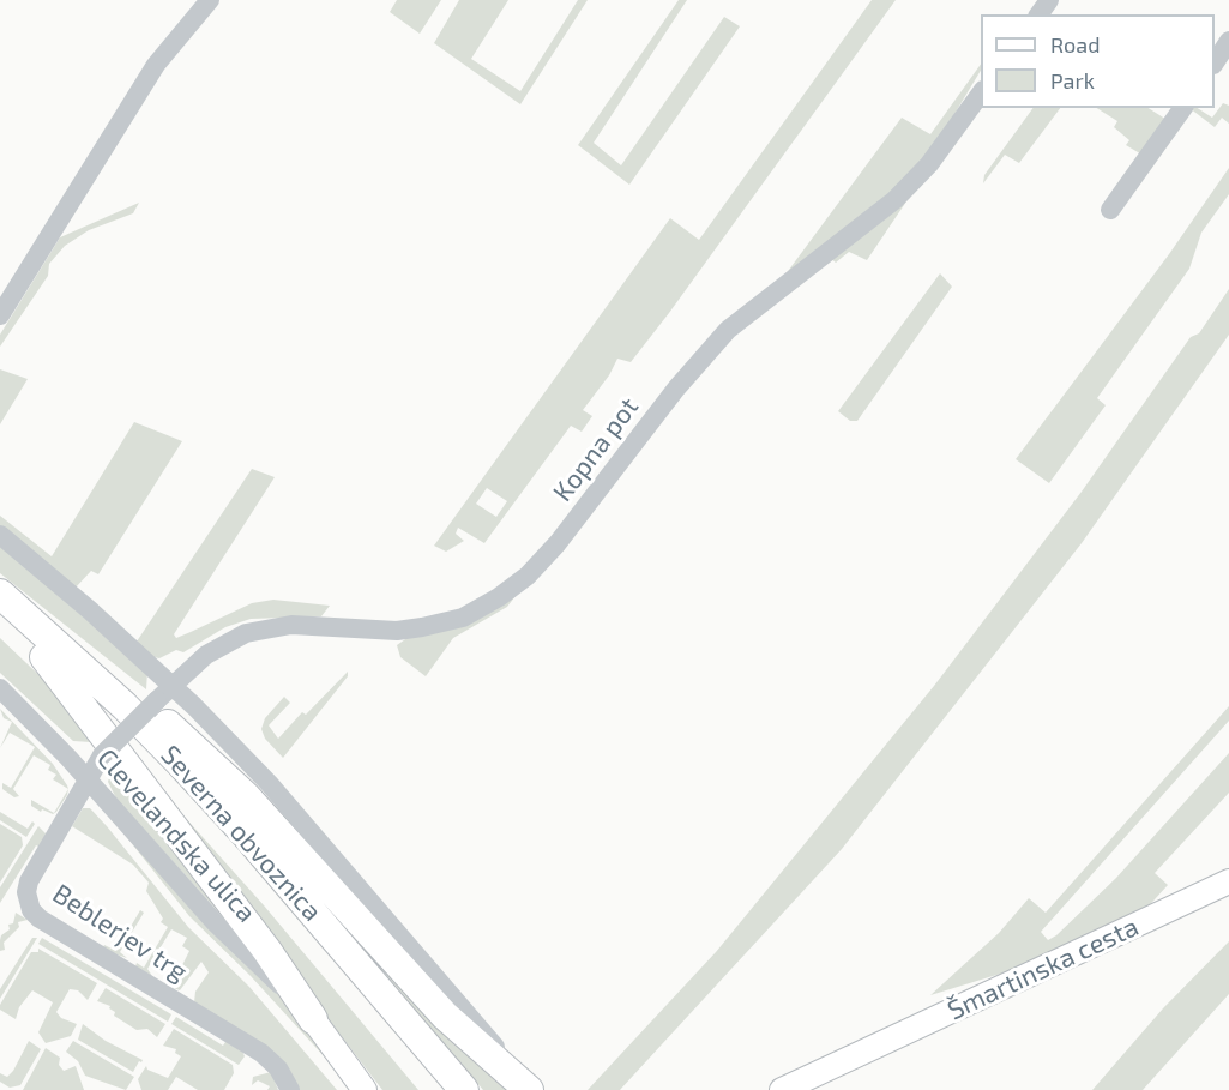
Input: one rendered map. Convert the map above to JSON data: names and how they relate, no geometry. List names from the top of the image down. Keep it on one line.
{"streets":{"highway":["Severna obvoznica"],"main road":["Šmartinska cesta"],"street":["Kopna pot","Clevelandska ulica","Beblerjev trg"]},"crossings":[["Kopna pot","Beblerjev trg"],["Clevelandska ulica","Beblerjev trg"]],"legend":["Road","Park"]}
